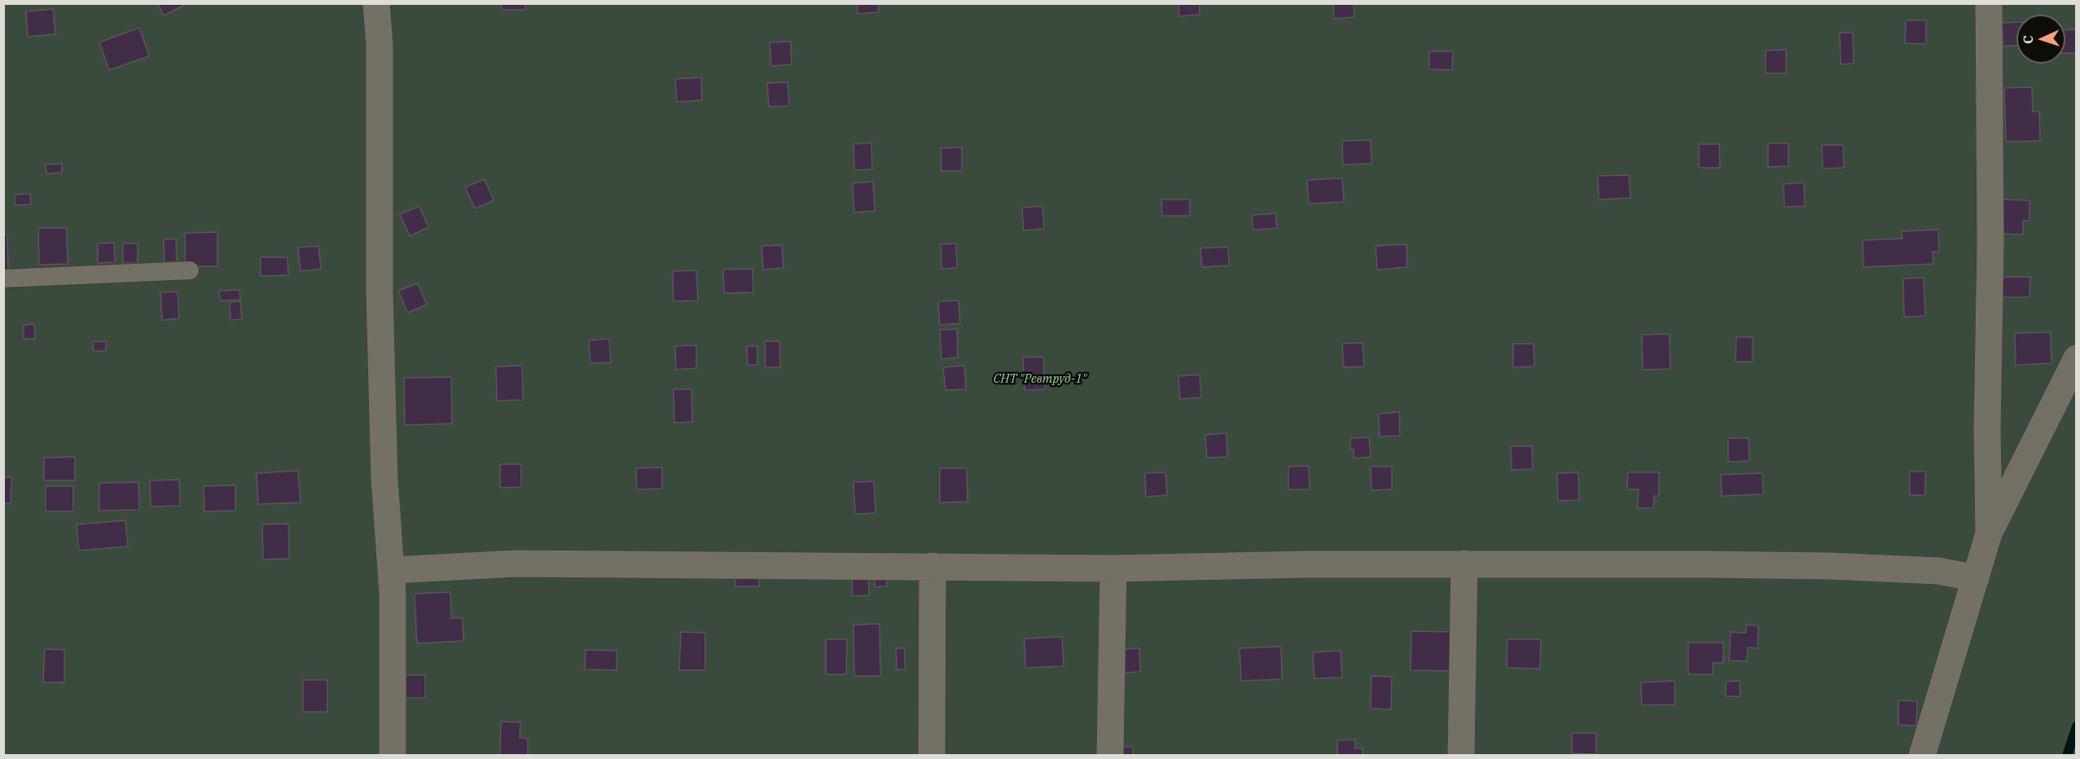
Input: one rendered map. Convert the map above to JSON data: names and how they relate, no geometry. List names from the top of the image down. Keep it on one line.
{"parks":["СНТ \"Ревтруд-1\""],"north":"left"}
